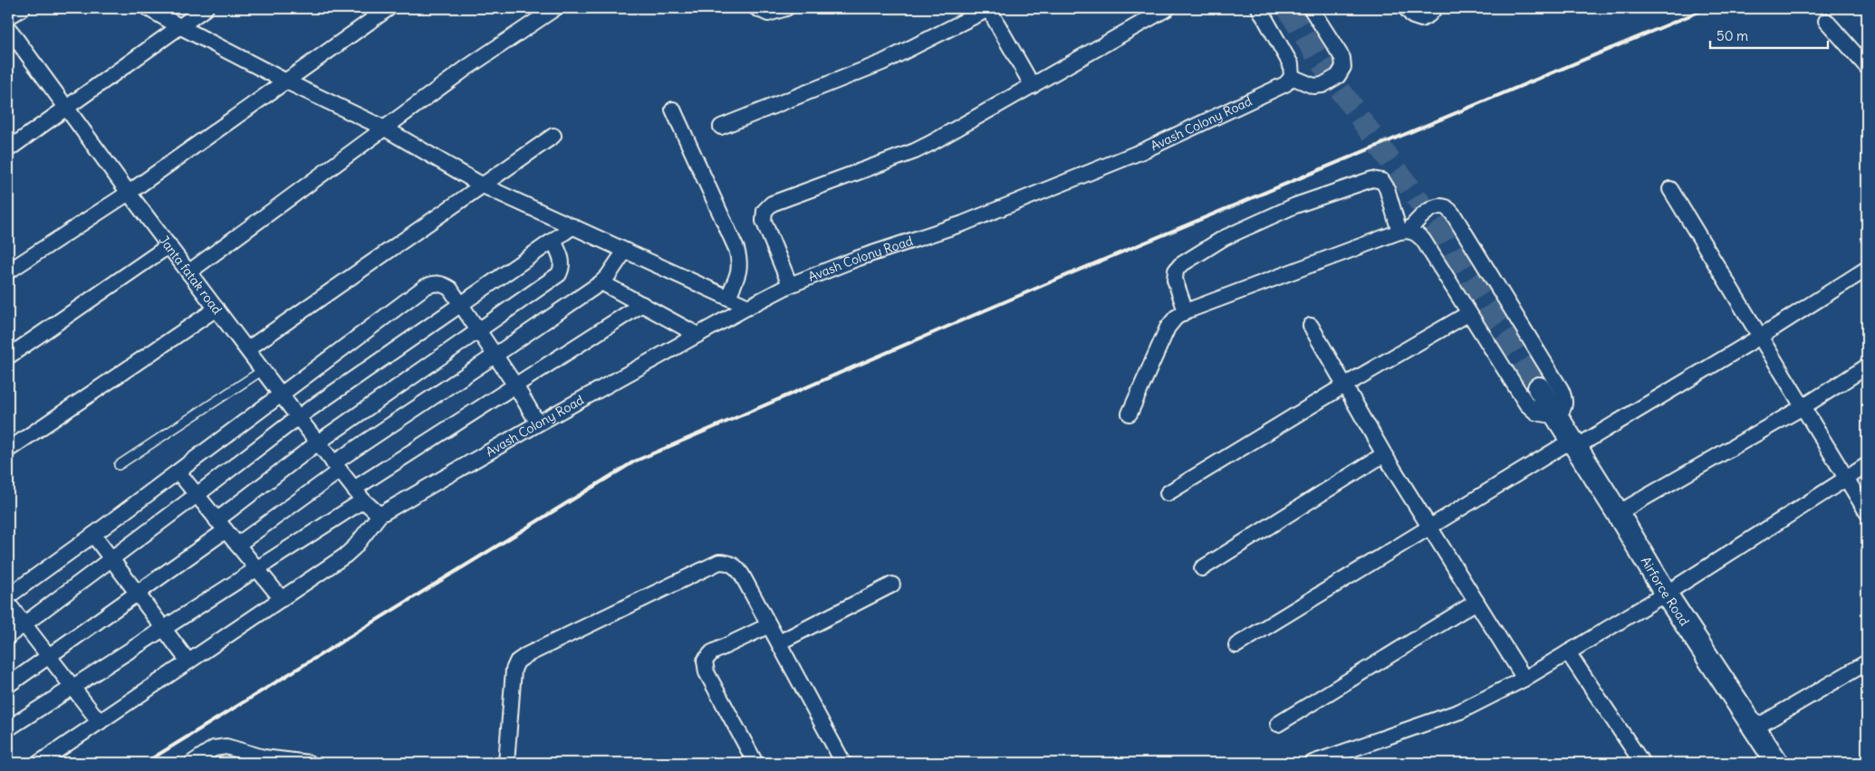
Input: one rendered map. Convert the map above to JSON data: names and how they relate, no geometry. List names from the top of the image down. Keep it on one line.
{"streets":{"main road":["Airforce Road"],"street":["Avash Colony Road","Janta fatak road"]},"crossings":[["Avash Colony Road","Janta fatak road"]],"scale_bar":"50 m"}
